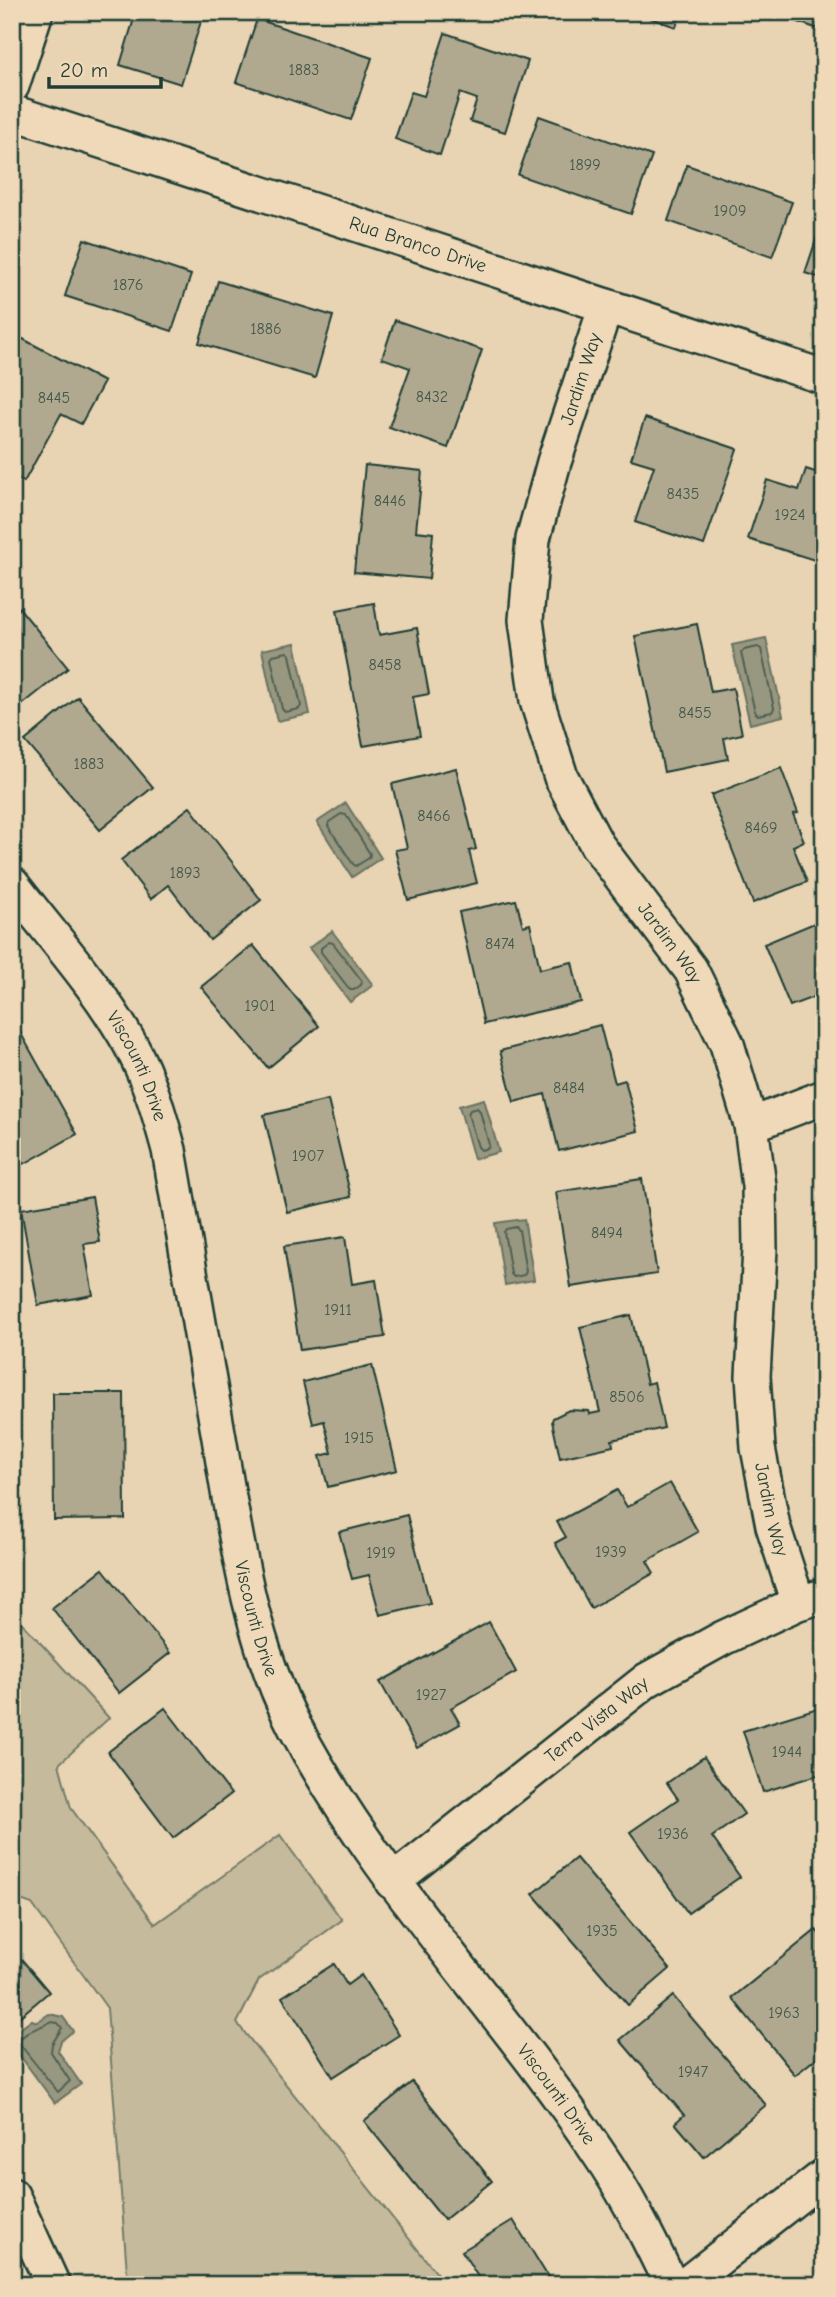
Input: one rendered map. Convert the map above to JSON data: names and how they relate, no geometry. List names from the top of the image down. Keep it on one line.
{"streets":{"street":["Rua Branco Drive","Jardim Way","Viscounti Drive","Terra Vista Way"]},"crossings":[["Rua Branco Drive","Jardim Way"],["Jardim Way","Terra Vista Way"],["Viscounti Drive","Terra Vista Way"]],"house_numbers":["1883","1899","1909","1876","1886","8432","8445","8435","8446","1924","8458","8455","1883","8466","8469","1893","8474","1901","8484","1907","8494","1911","8506","1915","1939","1919","1927","1944","1936","1935","1963","1947"],"scale_bar":"20 m"}
